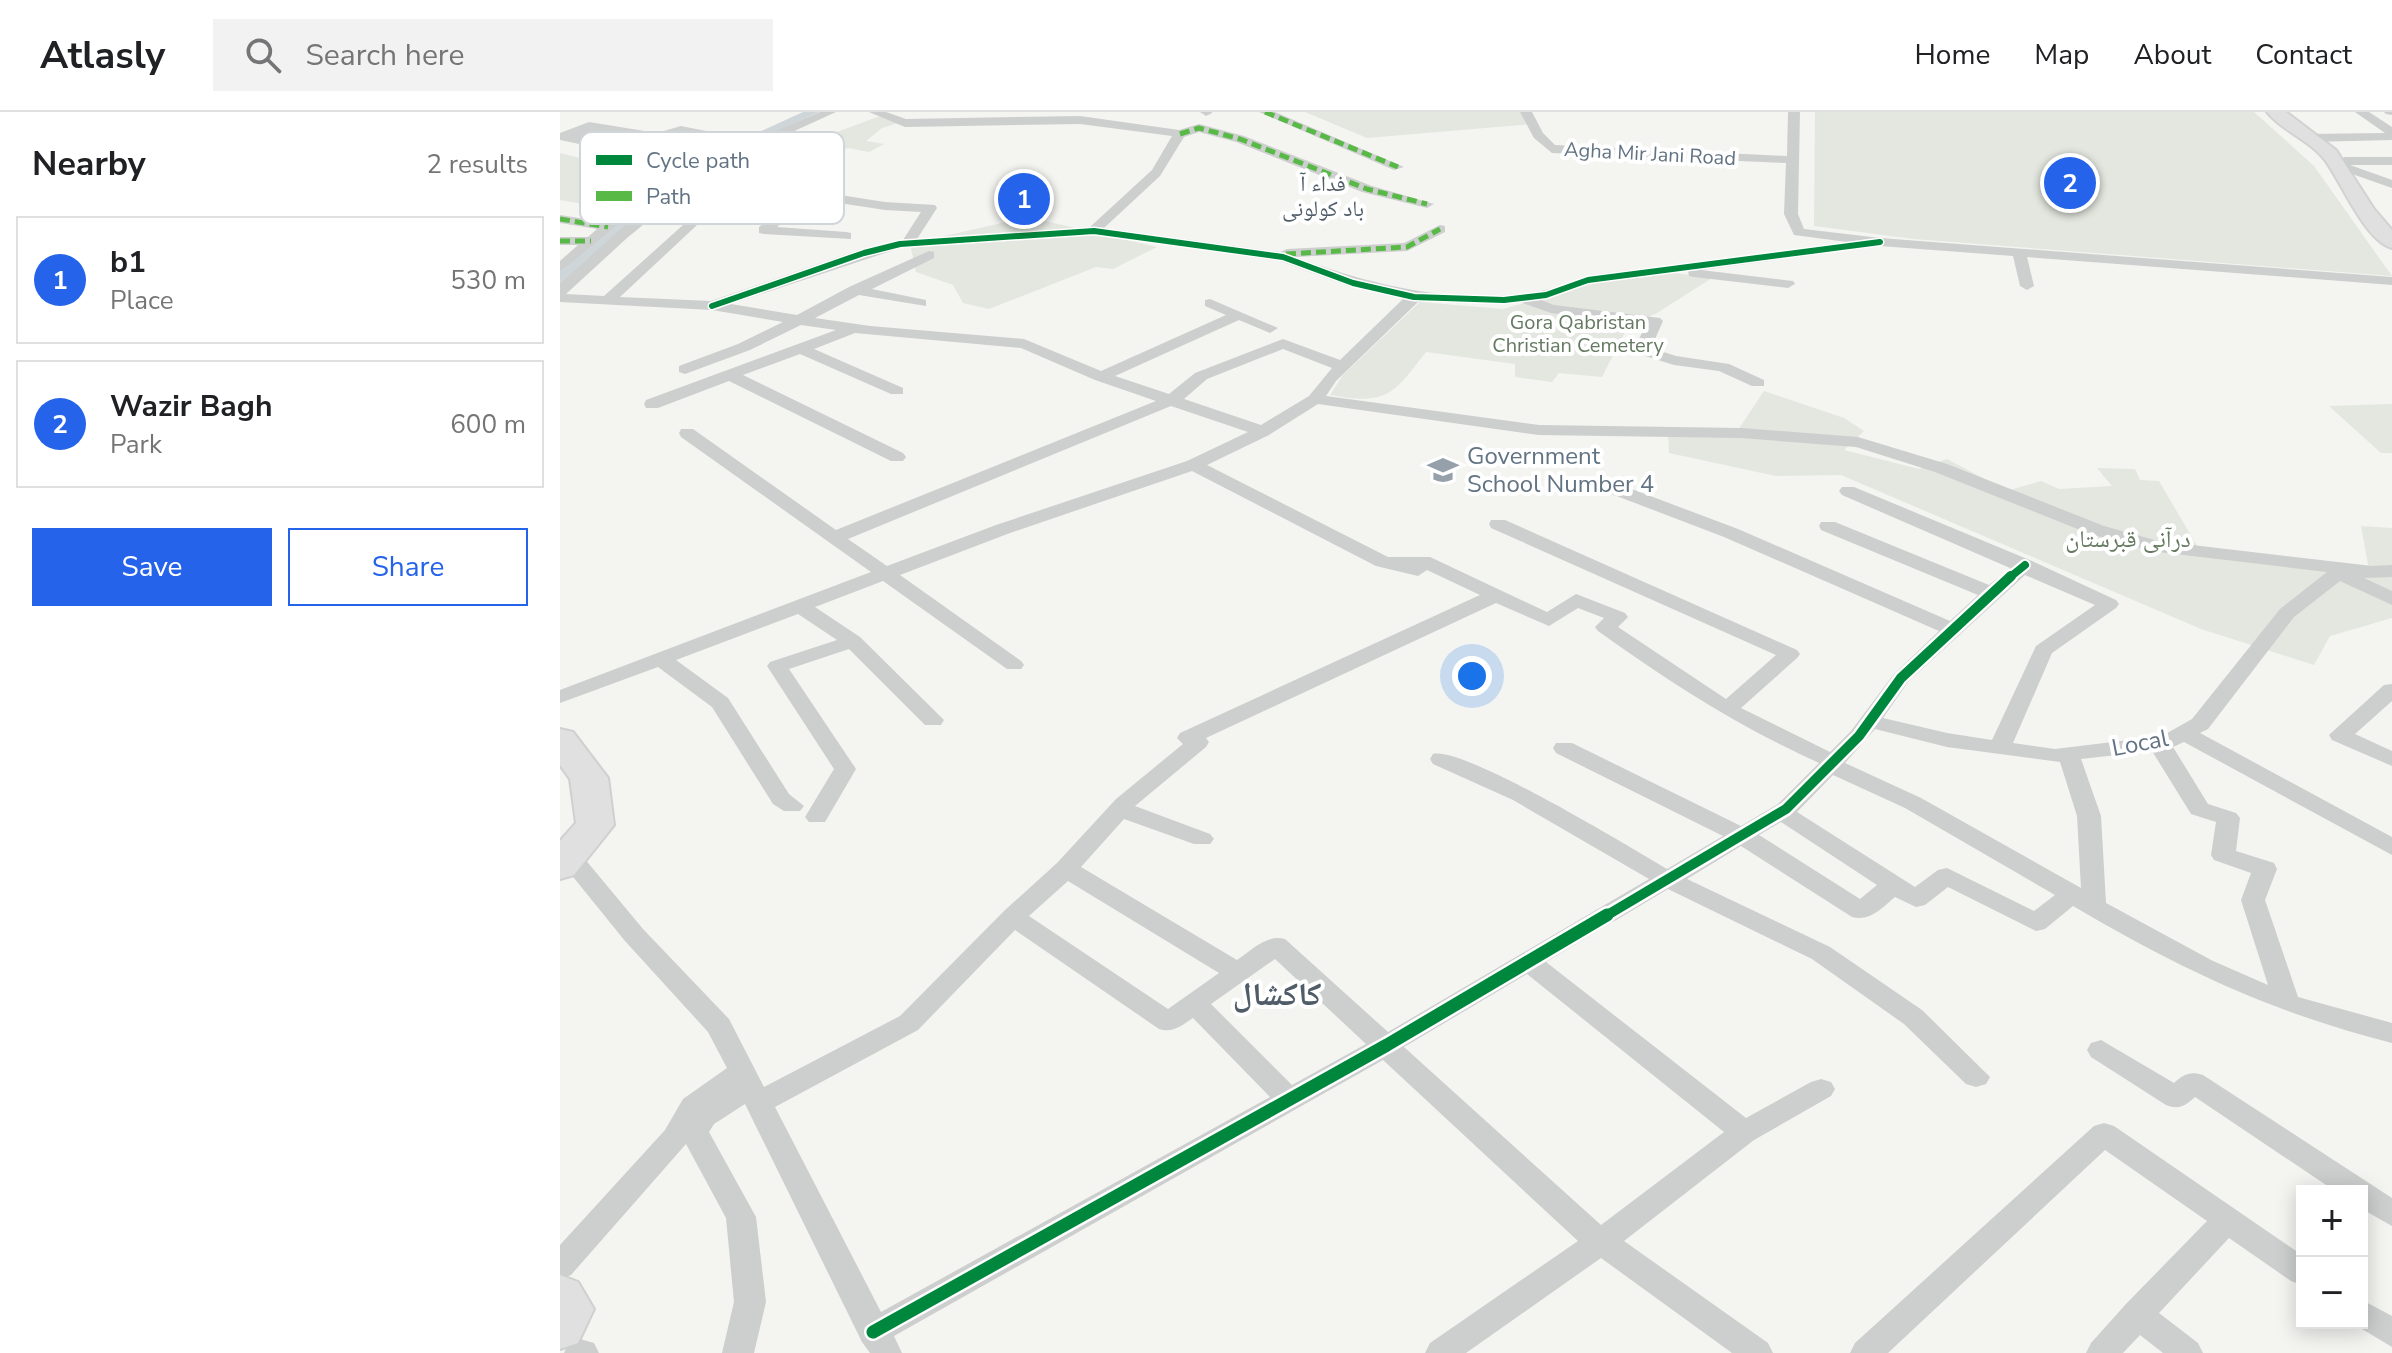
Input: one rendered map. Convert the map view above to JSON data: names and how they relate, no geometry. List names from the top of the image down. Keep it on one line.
{"streets":{"street":["Agha Mir Jani Road","Local"]},"districts":["فداء آ باد کولونی","کاکشال"],"parks":["Gora Qabristan Christian Cemetery","درآنی قبرستان"],"places":{"school or university":["Government School Number 4"]},"legend":["Cycle path","Path"],"page":{"header":"Atlasly","search":"Search here","nav":["Home","Map","About","Contact"],"heading":["Nearby","2 results"],"pins":["2","1"],"list":[{"mark":"1","name":"b1","note":"Place","value":"530 m"},{"mark":"2","name":"Wazir Bagh","note":"Park","value":"600 m"}],"buttons":["Save","Share"],"map_buttons":["+","−"]}}
